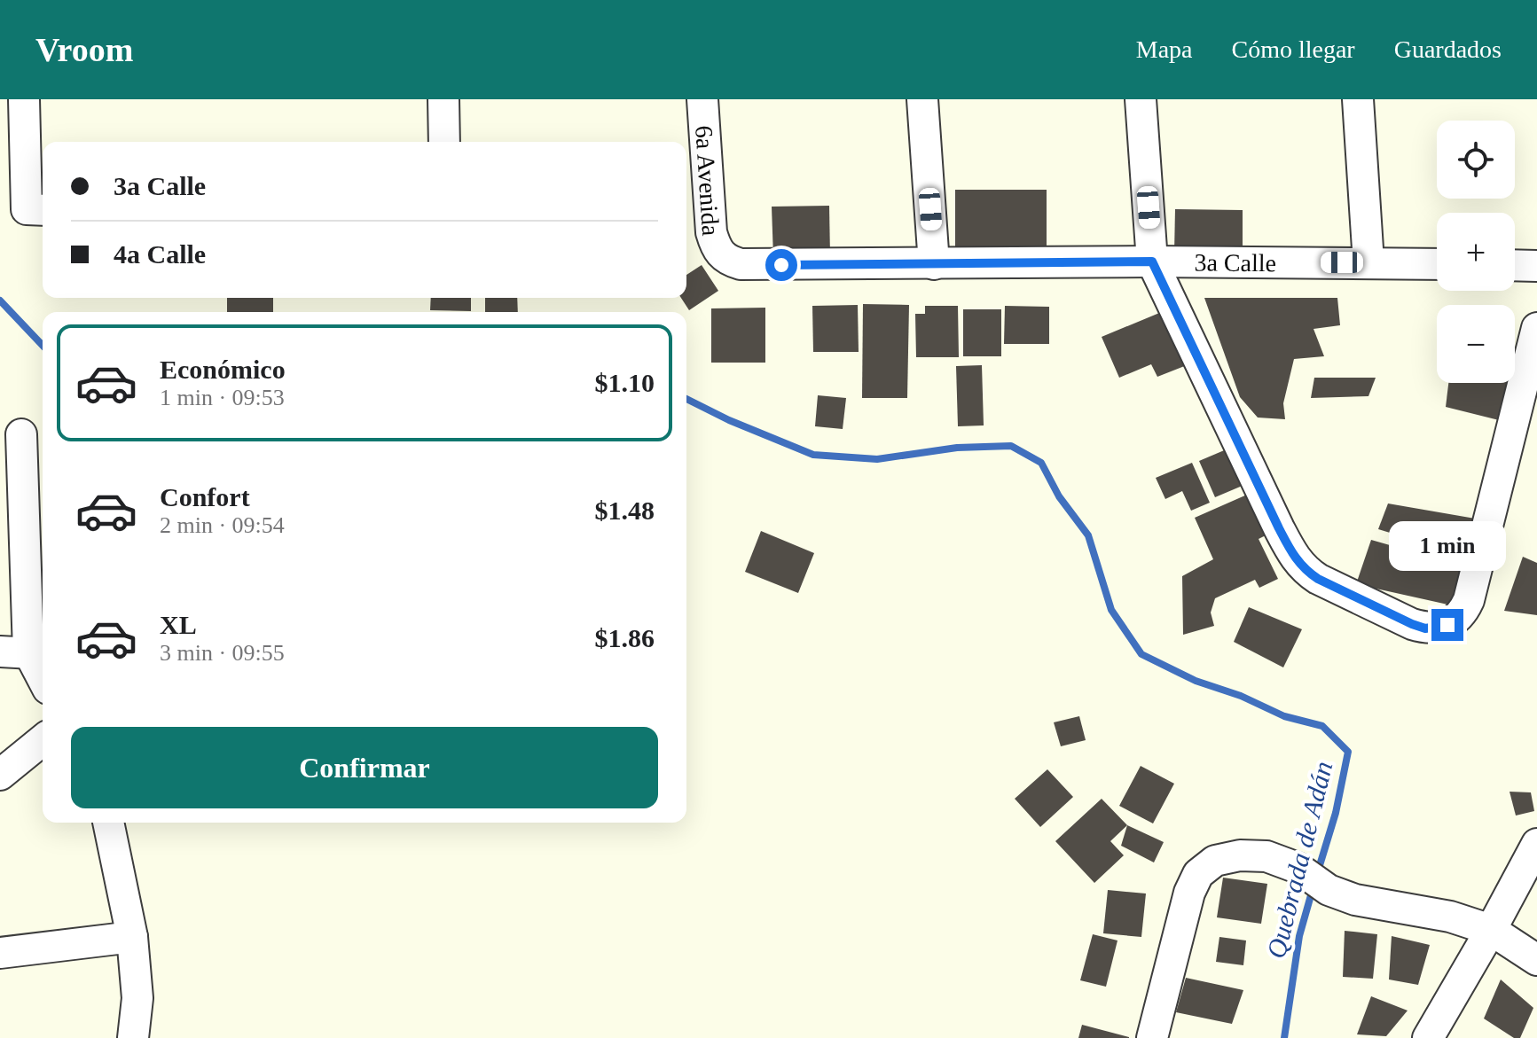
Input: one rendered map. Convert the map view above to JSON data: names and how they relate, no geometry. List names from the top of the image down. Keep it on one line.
{"streets":{"street":["6a Avenida","3a Calle"]},"crossings":[["6a Avenida","3a Calle"]],"water":["Quebrada de Adán"],"page":{"header":"Vroom","nav":["Mapa","Cómo llegar","Guardados"],"map_buttons":["+","−"],"banner":["3a Calle","4a Calle"],"list":[{"name":"Económico","note":"1 min · 09:53","value":"$1.10"},{"name":"Confort","note":"2 min · 09:54","value":"$1.48"},{"name":"XL","note":"3 min · 09:55","value":"$1.86"}],"bubble":"1 min","buttons":"Confirmar"}}
